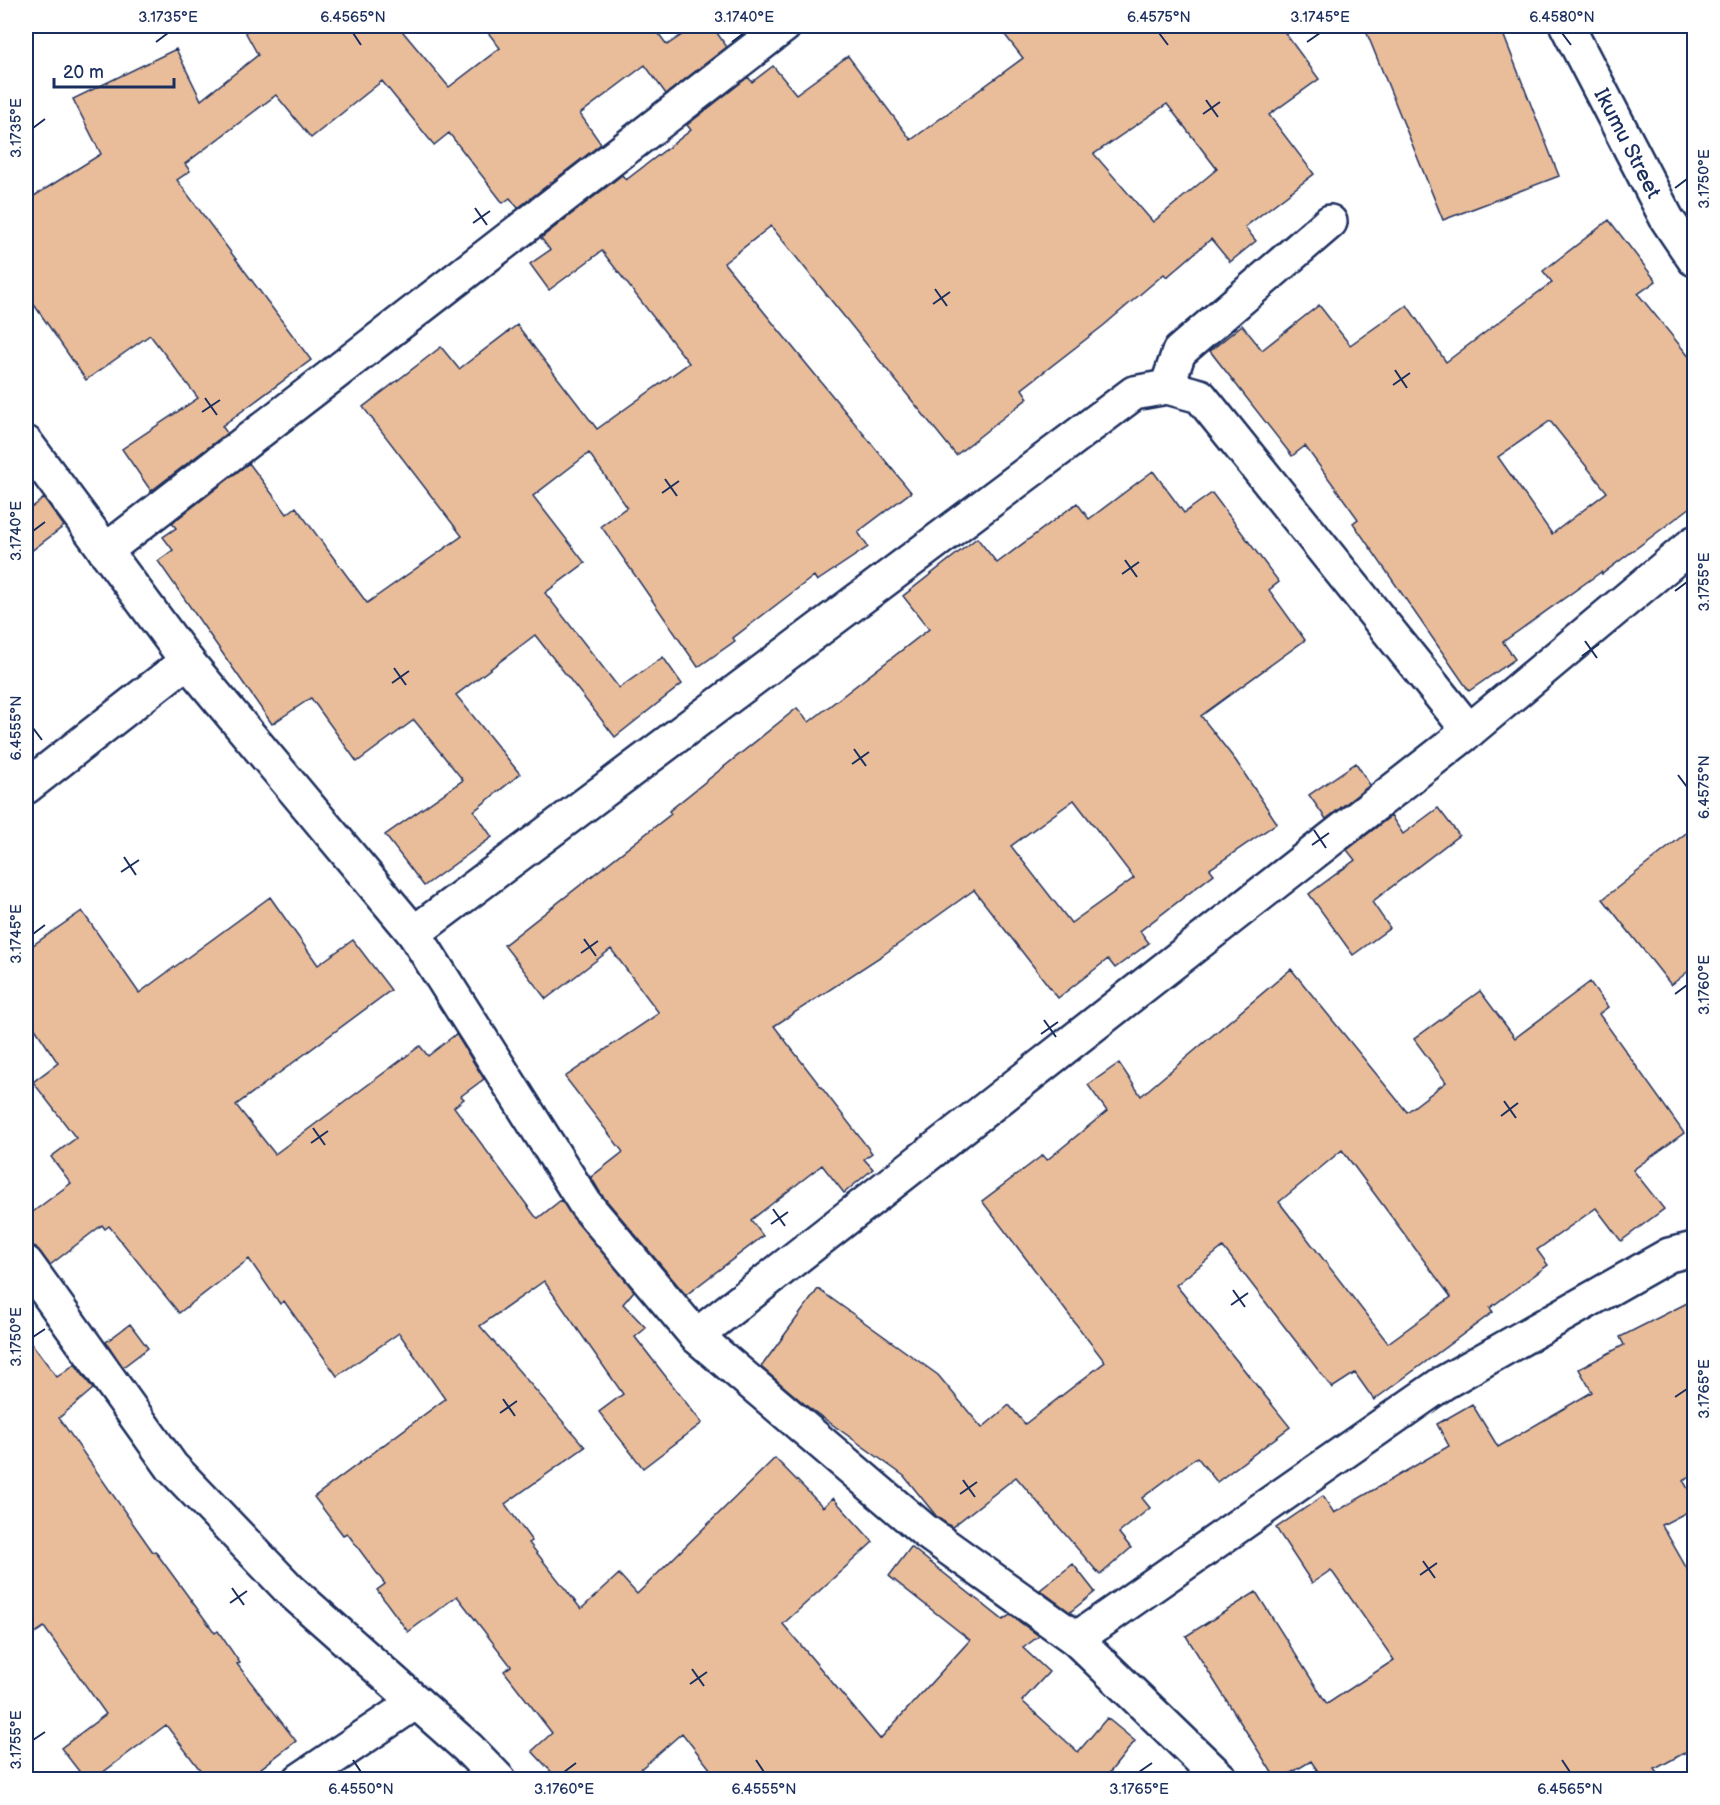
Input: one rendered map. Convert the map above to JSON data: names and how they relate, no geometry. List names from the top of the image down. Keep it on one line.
{"streets":{"street":["Ikumu Street"]},"scale_bar":"20 m","coordinates":["3.1735°E","6.4565°N","3.1740°E","6.4575°N","3.1745°E","6.4580°N","3.1750°E","3.1755°E","6.4555°N","3.1760°E","3.1765°E","6.4550°N"]}
